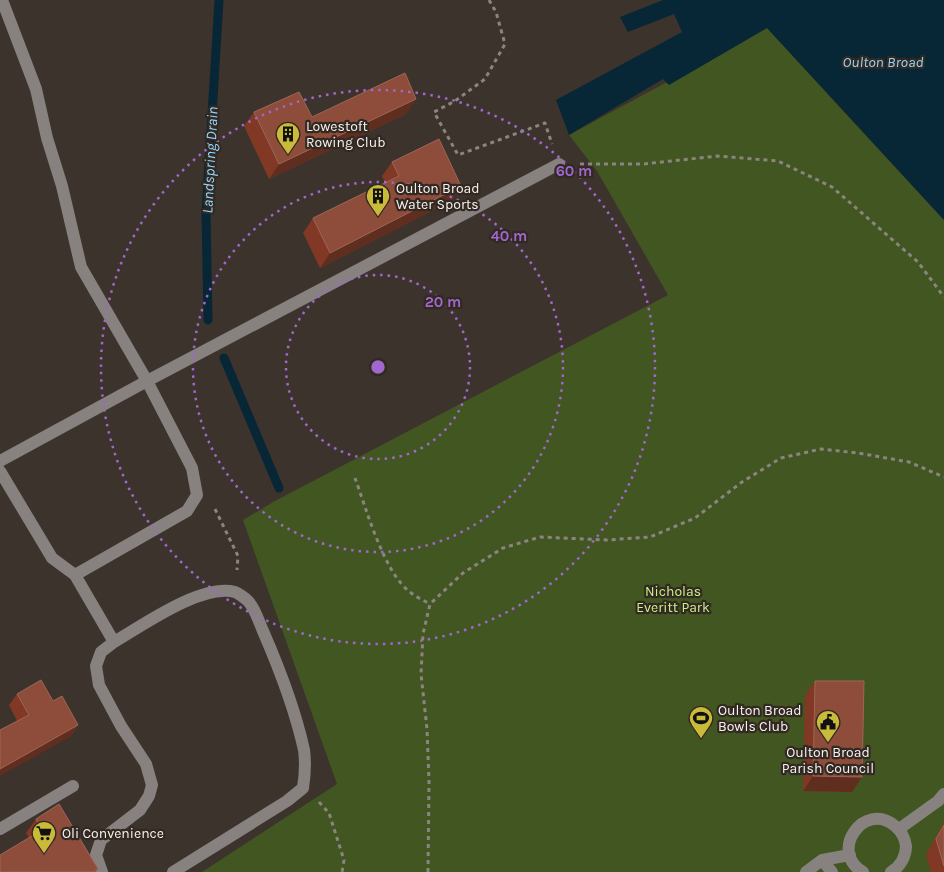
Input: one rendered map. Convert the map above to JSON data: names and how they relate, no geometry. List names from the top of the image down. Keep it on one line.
{"water":["Oulton Broad","Landspring Drain"],"parks":["Nicholas Everitt Park"],"places":{"building":["Lowestoft Rowing Club","Oulton Broad Water Sports"],"sports":["Oulton Broad Bowls Club"],"public building":["Oulton Broad Parish Council"],"supermarket":["Oli Convenience"]},"rings":["60 m","40 m","20 m"]}
